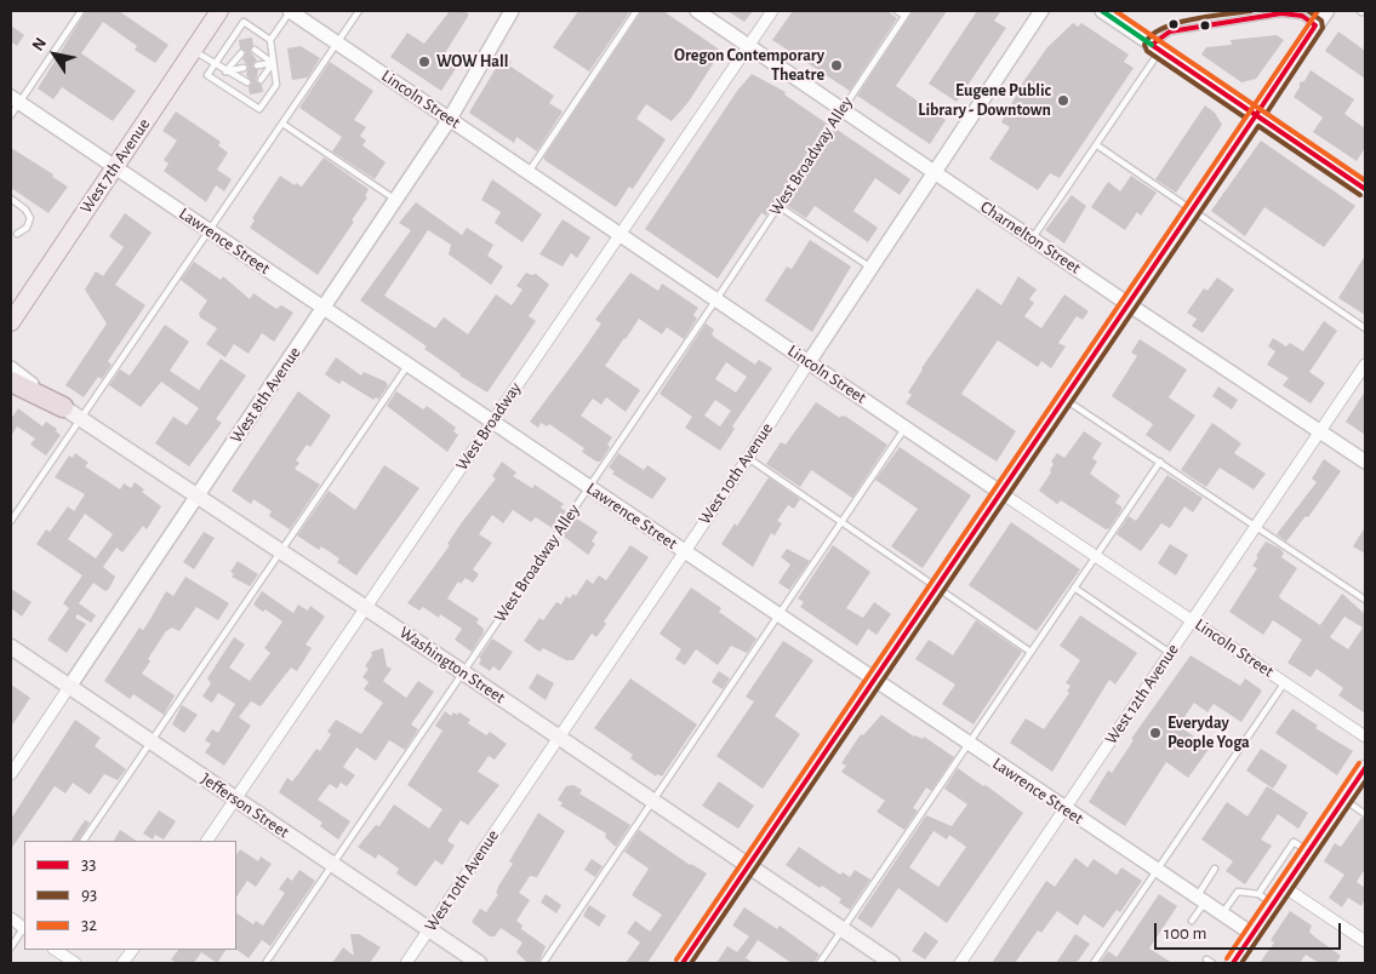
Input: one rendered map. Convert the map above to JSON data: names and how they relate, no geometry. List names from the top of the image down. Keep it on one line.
{"streets":{"main road":["West 7th Avenue","Washington Street","Jefferson Street"],"street":["Lincoln Street","Charnelton Street","Lawrence Street","West 8th Avenue","West Broadway","West 10th Avenue","West 12th Avenue"],"lane":["West Broadway Alley"]},"crossings":[["Lincoln Street","West Broadway Alley"],["Lincoln Street","West 8th Avenue"],["Lincoln Street","West Broadway"],["Lincoln Street","West 10th Avenue"],["Lincoln Street","West 12th Avenue"],["West Broadway Alley","Charnelton Street"],["West Broadway Alley","Lawrence Street"],["West Broadway Alley","Washington Street"],["West Broadway Alley","Jefferson Street"],["West 7th Avenue","Lawrence Street"],["Charnelton Street","West Broadway"],["Charnelton Street","West 10th Avenue"],["Charnelton Street","West 12th Avenue"],["Lawrence Street","West 8th Avenue"],["Lawrence Street","West Broadway"],["Lawrence Street","West 10th Avenue"],["Lawrence Street","West 12th Avenue"],["West 8th Avenue","Washington Street"],["West 8th Avenue","Jefferson Street"],["West Broadway","Washington Street"],["West Broadway","Jefferson Street"],["West 10th Avenue","Washington Street"],["West 10th Avenue","Jefferson Street"]],"places":["WOW Hall","Oregon Contemporary Theatre","Eugene Public Library - Downtown","Everyday People Yoga"],"lines":["transit line 93","transit line 32","transit line 33"],"legend":["33","93","32"],"scale_bar":"100 m","north":"top left"}
